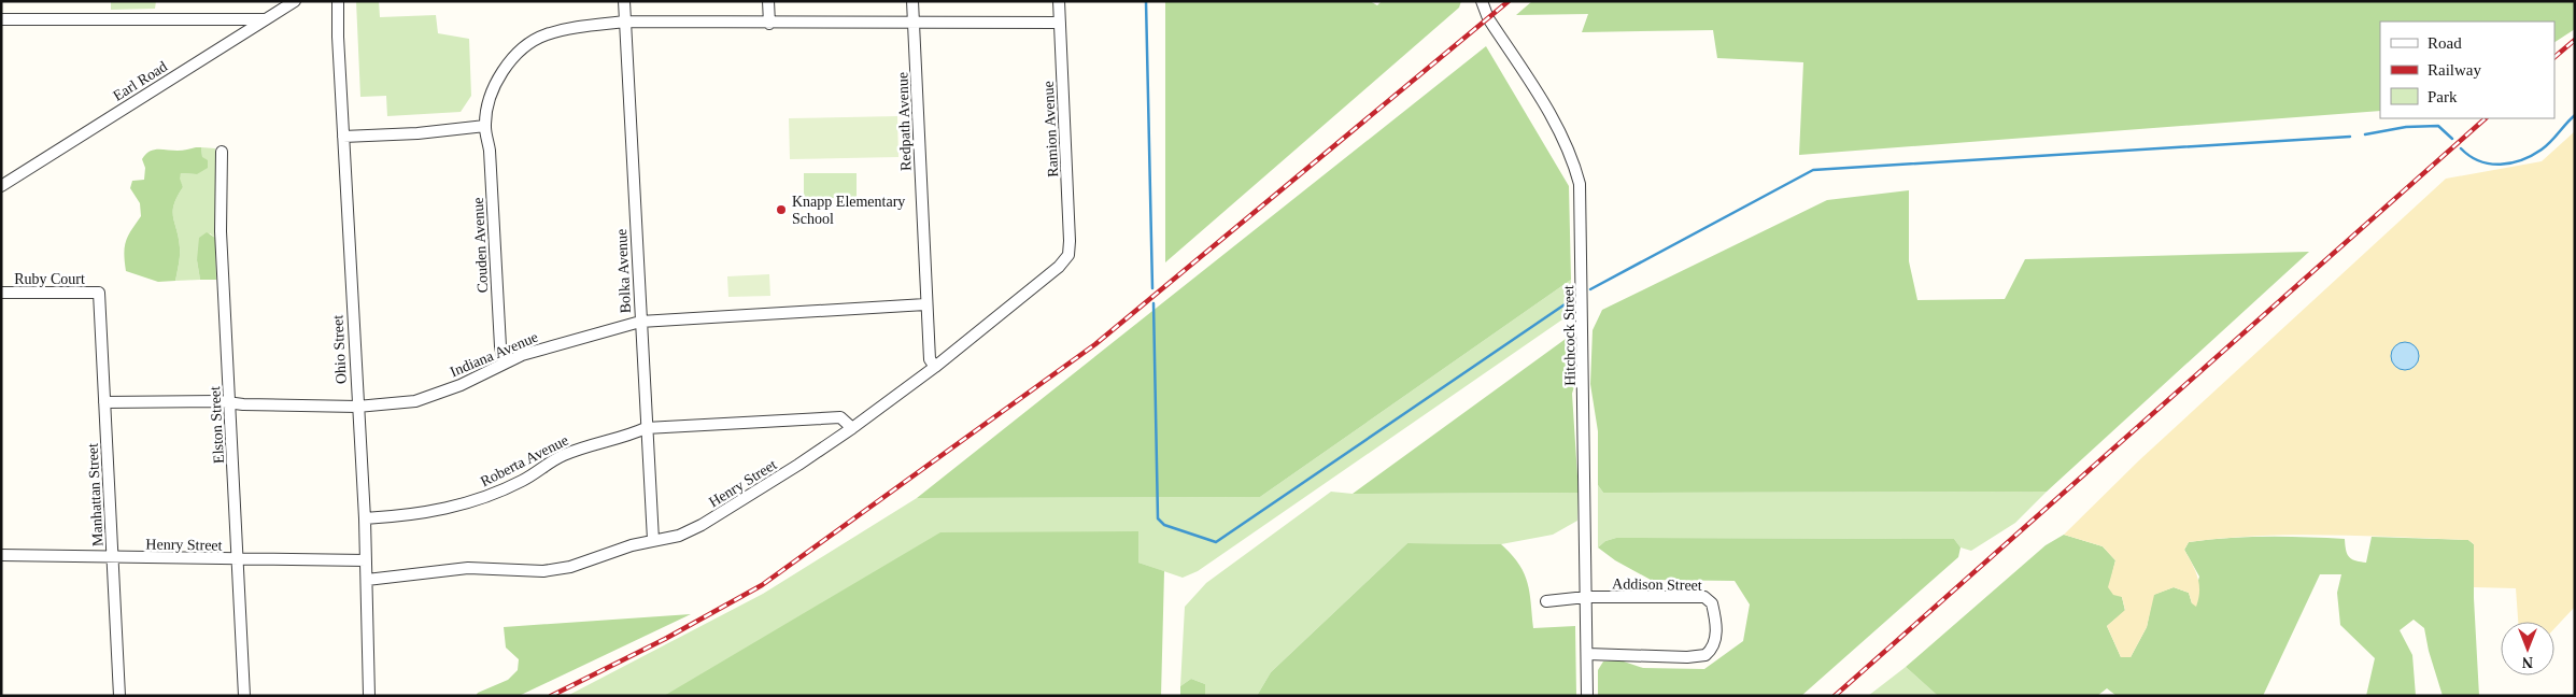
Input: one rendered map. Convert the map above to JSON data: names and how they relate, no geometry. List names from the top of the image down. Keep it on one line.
{"streets":{"street":["Earl Road","Redpath Avenue","Ramion Avenue","Couden Avenue","Bolka Avenue","Ruby Court","Hitchcock Street","Ohio Street","Indiana Avenue","Elston Street","Roberta Avenue","Henry Street","Manhattan Street","Addison Street"]},"crossings":[["Redpath Avenue","Couden Avenue"],["Redpath Avenue","Indiana Avenue"],["Redpath Avenue","Henry Street"],["Ramion Avenue","Couden Avenue"],["Ramion Avenue","Henry Street"],["Couden Avenue","Bolka Avenue"],["Couden Avenue","Indiana Avenue"],["Bolka Avenue","Indiana Avenue"],["Bolka Avenue","Roberta Avenue"],["Bolka Avenue","Henry Street"],["Ruby Court","Manhattan Street"],["Hitchcock Street","Addison Street"],["Ohio Street","Indiana Avenue"],["Ohio Street","Roberta Avenue"],["Ohio Street","Henry Street"],["Indiana Avenue","Elston Street"],["Indiana Avenue","Manhattan Street"],["Elston Street","Henry Street"],["Roberta Avenue","Henry Street"],["Henry Street","Manhattan Street"]],"places":["Knapp Elementary School"],"legend":["Road","Railway","Park"],"north":"bottom"}
